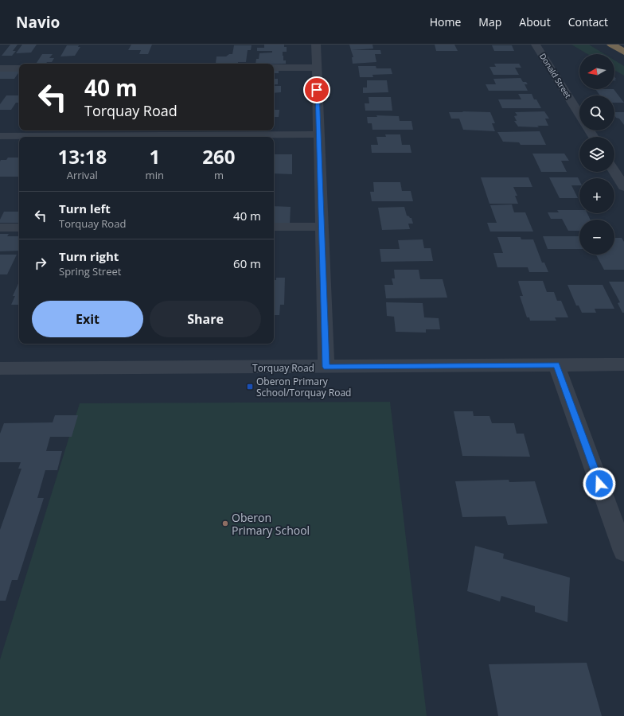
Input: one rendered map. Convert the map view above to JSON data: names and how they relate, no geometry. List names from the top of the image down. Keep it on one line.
{"streets":{"street":["Donald Street","Torquay Road"]},"places":{"transit":["Oberon Primary School/Torquay Road"],"other":["Oberon Primary School"]},"north":"left","page":{"header":"Navio","nav":["Home","Map","About","Contact"],"map_buttons":["+","−"],"turn":["40 m","Torquay Road"],"eta":["13:18","Arrival","1","min","260","m"],"list":[{"name":"Turn left","note":"Torquay Road","value":"40 m"},{"name":"Turn right","note":"Spring Street","value":"60 m"}],"buttons":["Exit","Share"]}}
